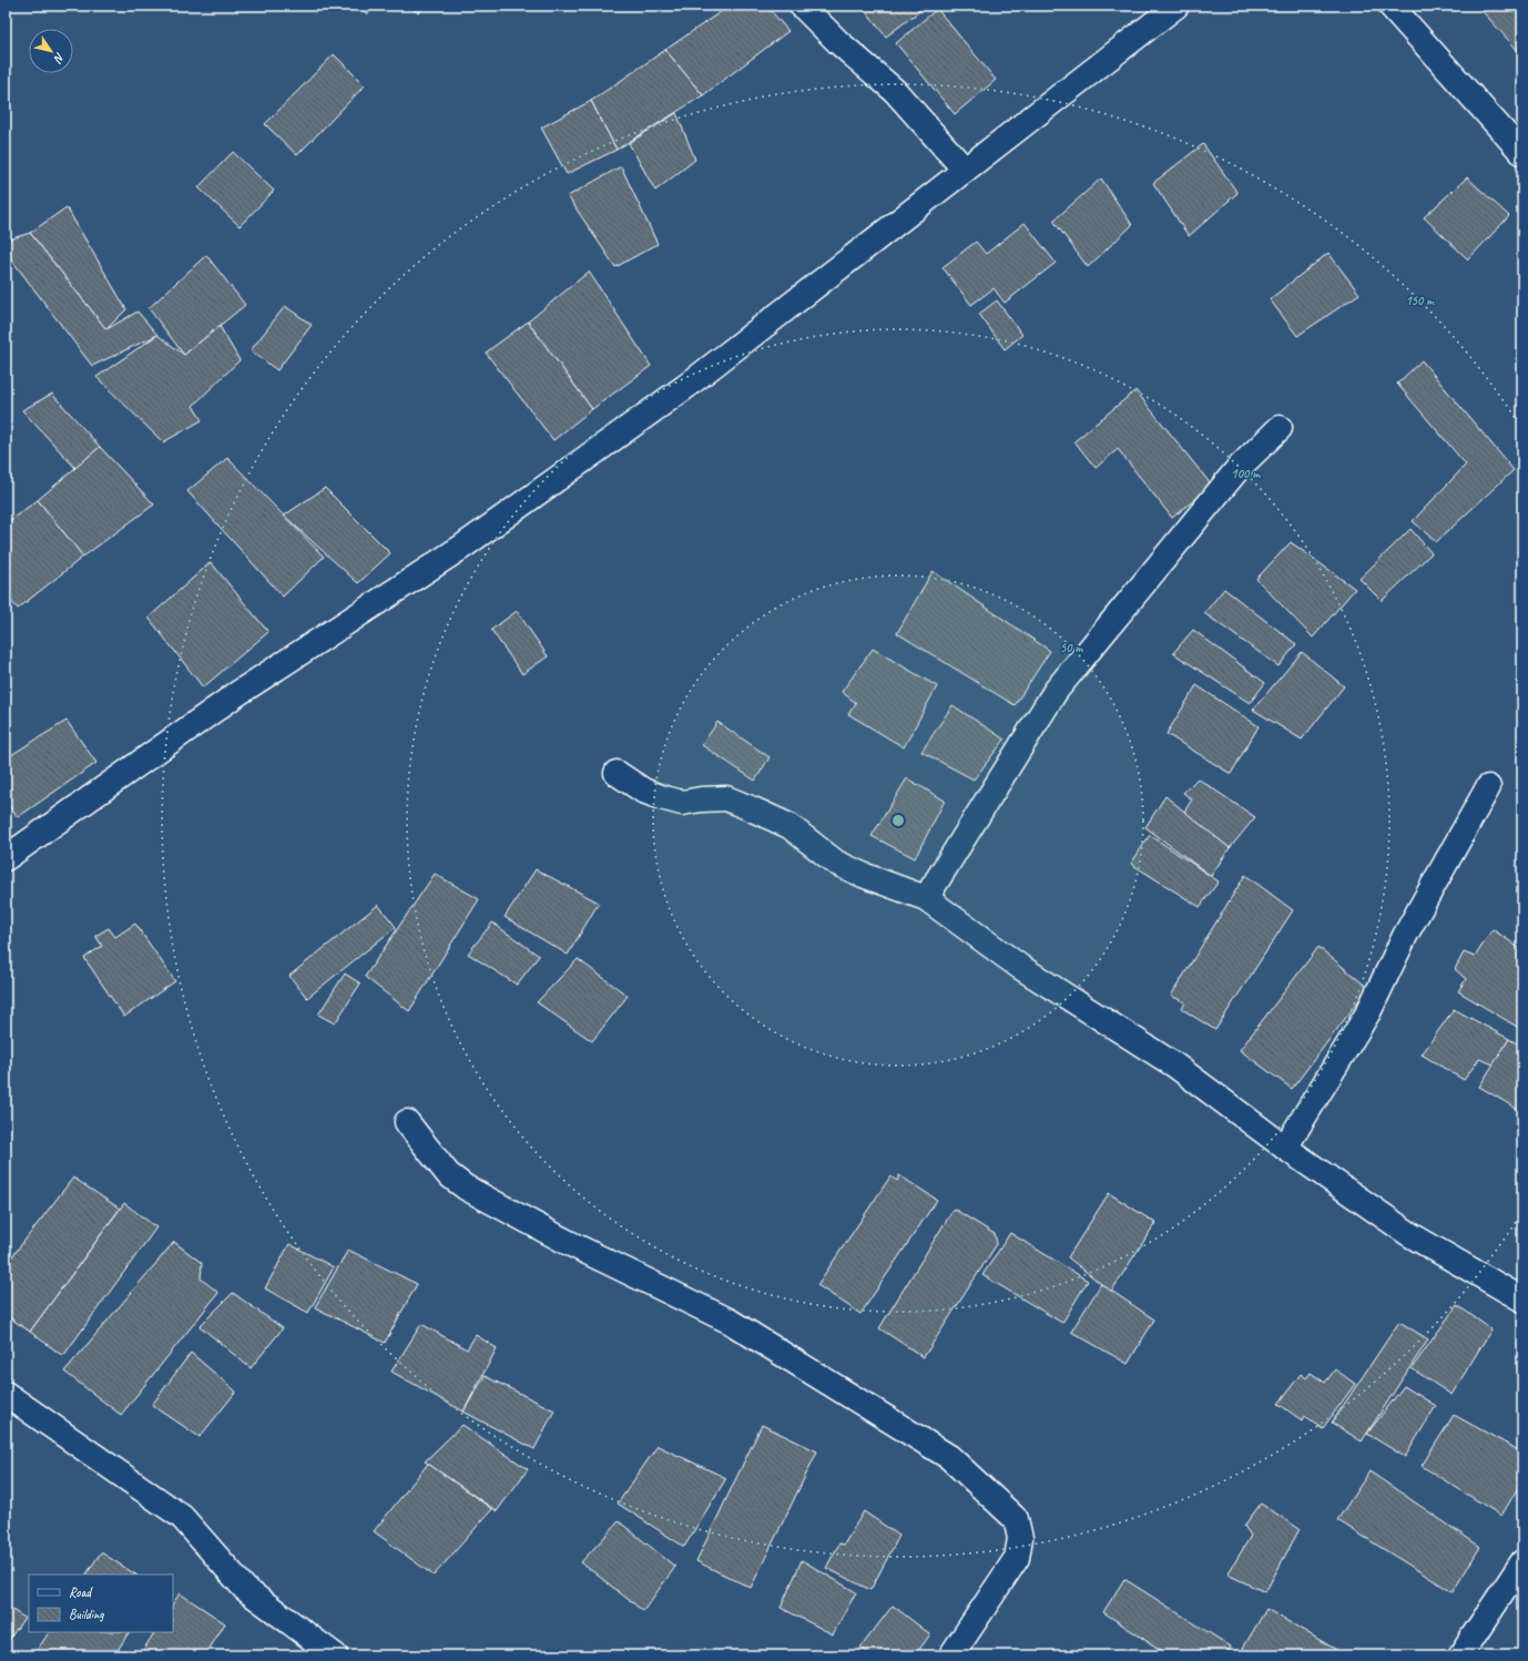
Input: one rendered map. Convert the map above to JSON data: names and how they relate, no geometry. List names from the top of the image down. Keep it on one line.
{"legend":["Road","Building"],"north":"bottom right","rings":["150 m","100 m","50 m"]}
